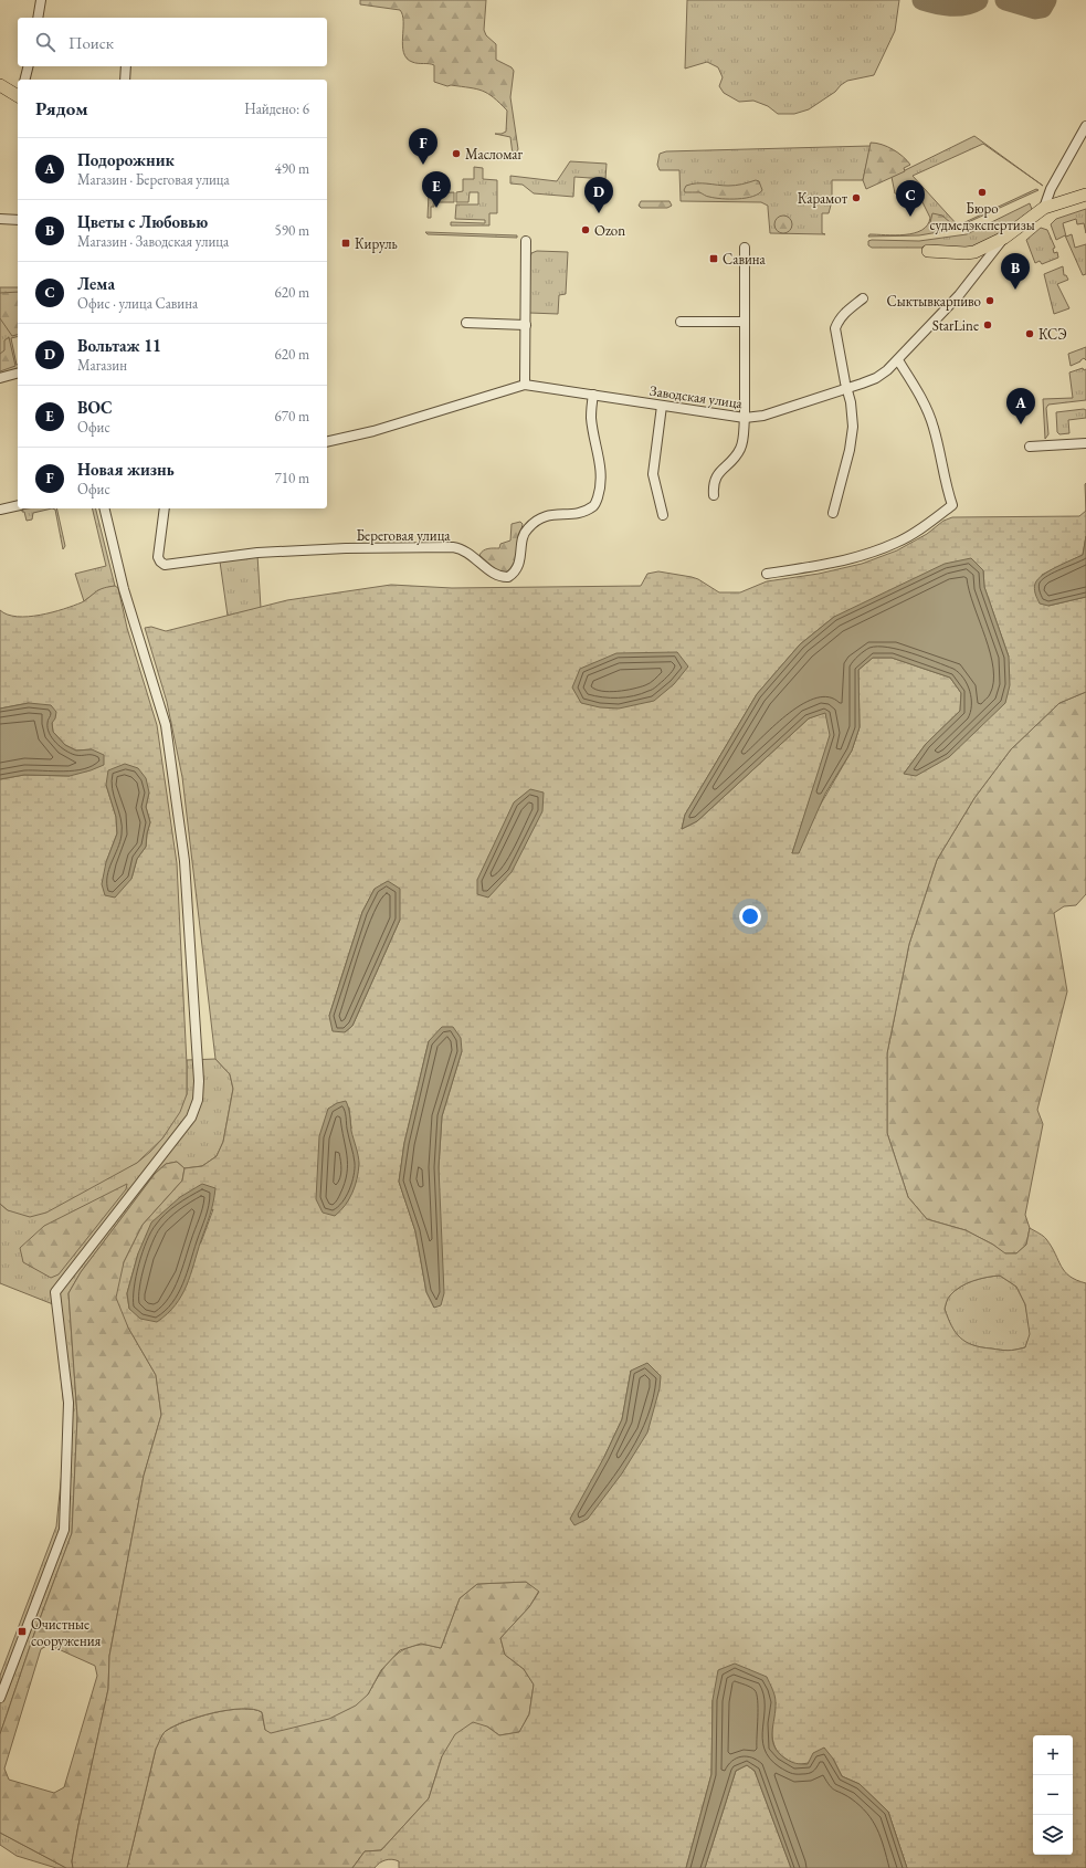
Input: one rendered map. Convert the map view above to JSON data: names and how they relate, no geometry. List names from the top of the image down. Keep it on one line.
{"streets":{"street":["Заводская улица","Береговая улица"]},"crossings":[["Заводская улица","Береговая улица"]],"places":{"other":["Масломаг","Бюро судмедэкспертизы","Карамот","Ozon","Сыктывкарпиво","StarLine","КСЭ"],"transit":["Кируль","Савина","Очистные сооружения"]},"page":{"search":"Поиск","heading":["Рядом","Найдено: 6"],"pins":["F","E","D","C","B","A"],"list":[{"mark":"A","name":"Подорожник","note":"Магазин · Береговая улица","value":"490 m"},{"mark":"B","name":"Цветы с Любовью","note":"Магазин · Заводская улица","value":"590 m"},{"mark":"C","name":"Лема","note":"Офис · улица Савина","value":"620 m"},{"mark":"D","name":"Вольтаж 11","note":"Магазин","value":"620 m"},{"mark":"E","name":"ВОС","note":"Офис","value":"670 m"},{"mark":"F","name":"Новая жизнь","note":"Офис","value":"710 m"}],"map_buttons":["+","−"]}}
